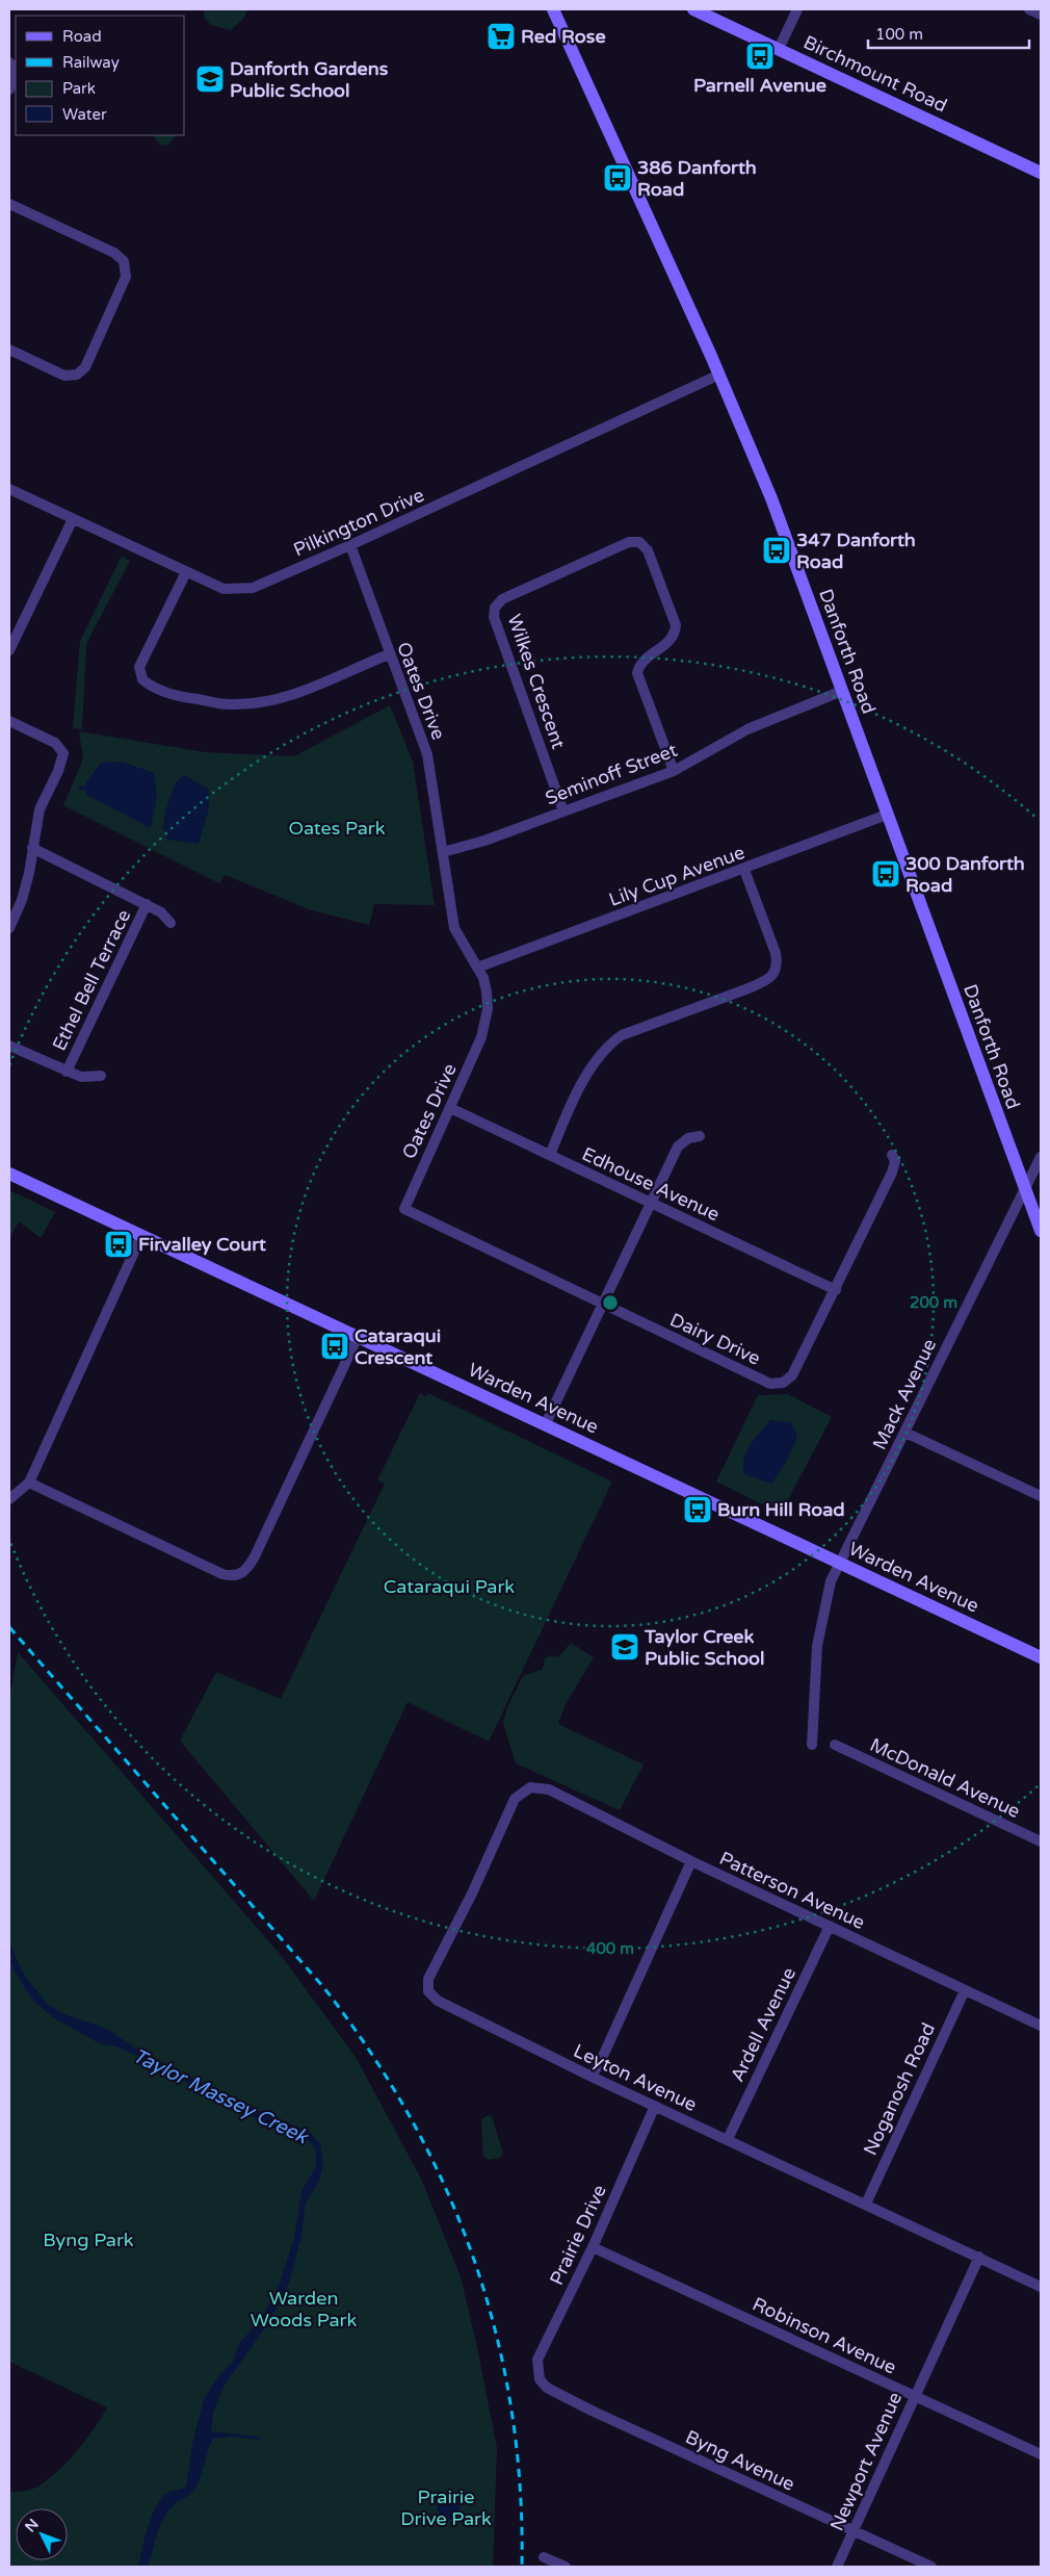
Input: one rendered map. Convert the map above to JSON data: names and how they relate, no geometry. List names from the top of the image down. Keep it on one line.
{"streets":{"main road":["Birchmount Road","Danforth Road","Warden Avenue"],"street":["Pilkington Drive","Wilkes Crescent","Oates Drive","Seminoff Street","Lily Cup Avenue","Ethel Bell Terrace","Edhouse Avenue","Dairy Drive","Mack Avenue","McDonald Avenue","Patterson Avenue","Ardell Avenue","Leyton Avenue","Noganosh Road","Prairie Drive","Robinson Avenue","Byng Avenue","Newport Avenue"]},"crossings":[["Pilkington Drive","Danforth Road"],["Pilkington Drive","Oates Drive"],["Danforth Road","Seminoff Street"],["Danforth Road","Lily Cup Avenue"],["Danforth Road","Mack Avenue"],["Wilkes Crescent","Seminoff Street"],["Oates Drive","Seminoff Street"],["Oates Drive","Lily Cup Avenue"],["Oates Drive","Edhouse Avenue"],["Oates Drive","Dairy Drive"],["Edhouse Avenue","Dairy Drive"],["Mack Avenue","Warden Avenue"],["Patterson Avenue","Ardell Avenue"],["Patterson Avenue","Leyton Avenue"],["Patterson Avenue","Noganosh Road"],["Ardell Avenue","Leyton Avenue"],["Leyton Avenue","Noganosh Road"],["Leyton Avenue","Prairie Drive"],["Leyton Avenue","Newport Avenue"],["Prairie Drive","Robinson Avenue"],["Prairie Drive","Byng Avenue"],["Robinson Avenue","Newport Avenue"],["Byng Avenue","Newport Avenue"]],"water":["Taylor Massey Creek"],"parks":["Oates Park","Cataraqui Park","Byng Park","Warden Woods Park","Prairie Drive Park"],"places":{"supermarket":["Red Rose"],"bus stop":["Parnell Avenue","386 Danforth Road","347 Danforth Road","300 Danforth Road","Firvalley Court","Cataraqui Crescent","Burn Hill Road"],"school or university":["Danforth Gardens Public School","Taylor Creek Public School"]},"legend":["Road","Railway","Park","Water"],"scale_bar":"100 m","north":"top left","rings":["200 m","400 m"]}
